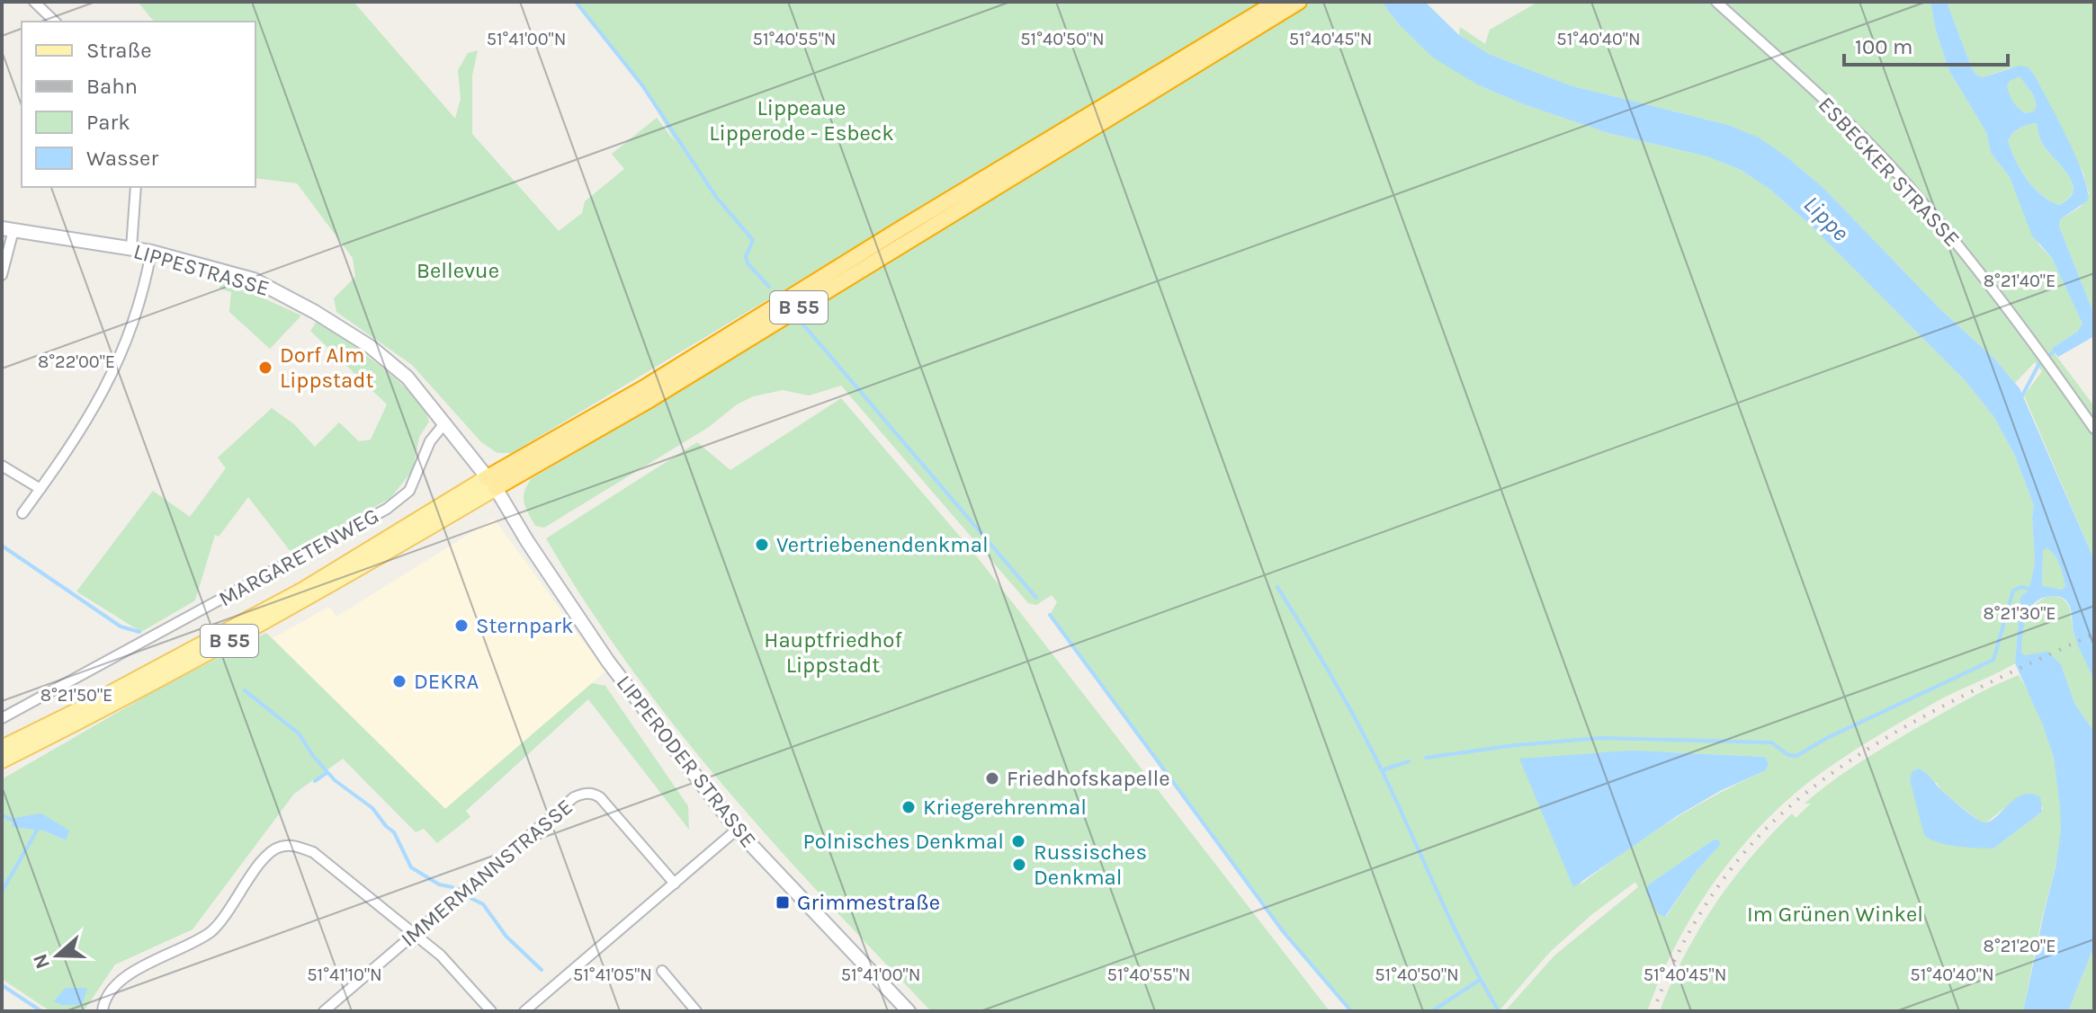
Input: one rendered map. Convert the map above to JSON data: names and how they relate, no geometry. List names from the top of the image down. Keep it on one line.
{"streets":{"highway":["B 55"],"main road":["LIPPESTRASSE","LIPPERODER STRASSE"],"street":["ESBECKER STRASSE","MARGARETENWEG","IMMERMANNSTRASSE"]},"crossings":[["LIPPESTRASSE","B 55"],["LIPPESTRASSE","MARGARETENWEG"],["LIPPESTRASSE","LIPPERODER STRASSE"],["B 55","LIPPERODER STRASSE"]],"water":["Lippe"],"parks":["Lippeaue Lipperode - Esbeck","Bellevue","Hauptfriedhof Lippstadt","Im Grünen Winkel"],"places":{"other":["Dorf Alm Lippstadt","Vertriebenendenkmal","Sternpark","DEKRA","Friedhofskapelle","Kriegerehrenmal","Polnisches Denkmal","Russisches Denkmal"],"transit":["Grimmestraße"]},"legend":["Straße","Bahn","Park","Wasser"],"scale_bar":"100 m","north":"left","coordinates":["51°41'00\"N","51°40'55\"N","51°40'50\"N","51°40'45\"N","51°40'40\"N","8°21'40\"E","8°22'00\"E","8°21'30\"E","8°21'50\"E","8°21'20\"E","51°41'10\"N","51°41'05\"N"]}
